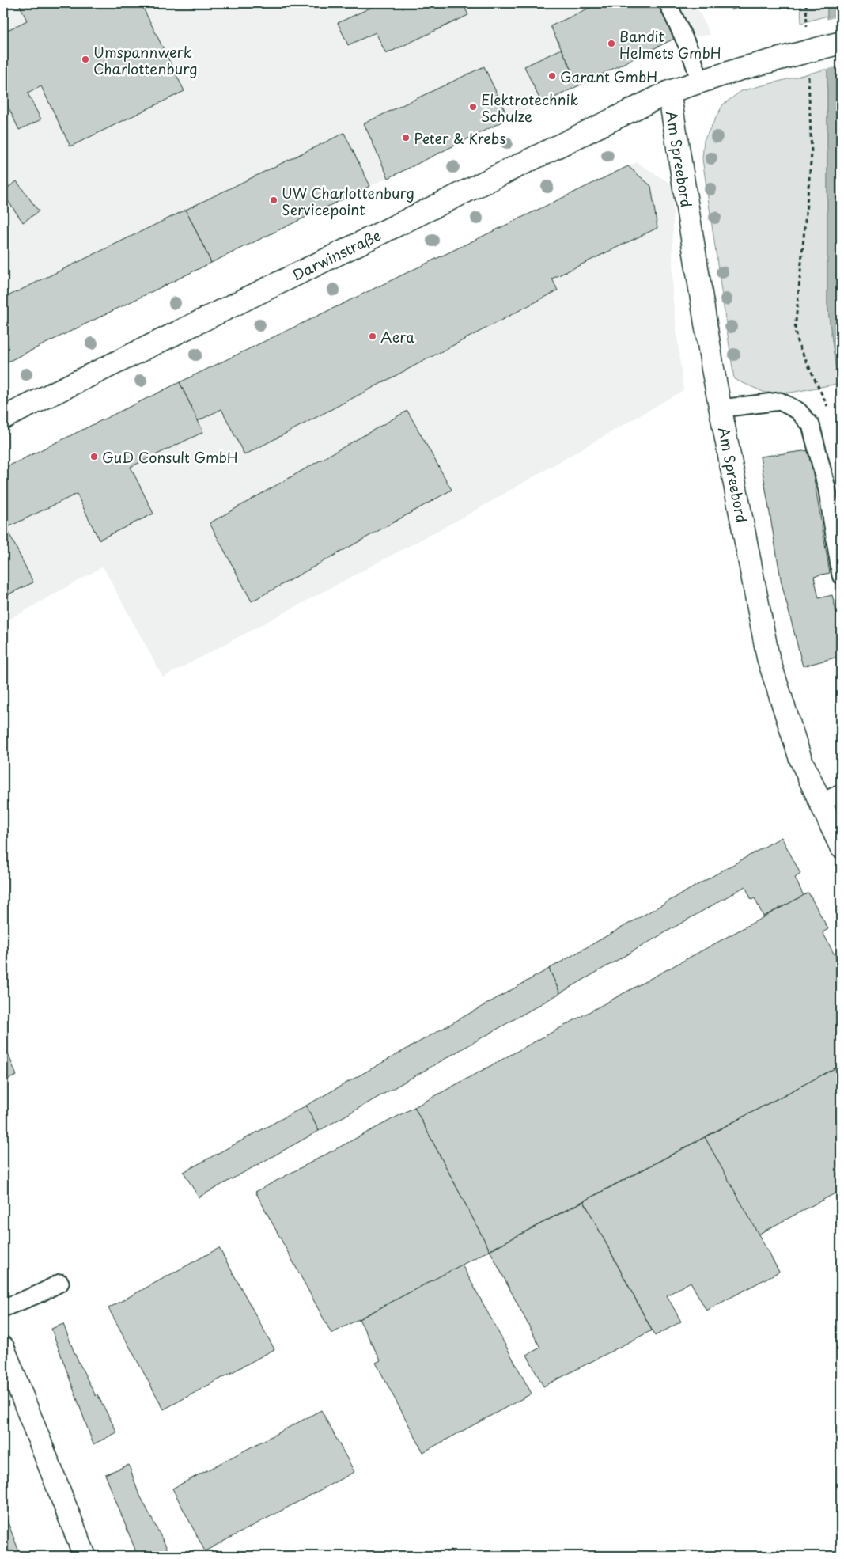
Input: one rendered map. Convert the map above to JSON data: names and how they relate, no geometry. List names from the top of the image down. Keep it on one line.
{"streets":{"street":["Am Spreebord","Darwinstraße"]},"crossings":[["Am Spreebord","Darwinstraße"]],"places":["Bandit Helmets GmbH","Umspannwerk Charlottenburg","Garant GmbH","Elektrotechnik Schulze","Peter & Krebs","UW Charlottenburg Servicepoint","Aera","GuD Consult GmbH"]}
